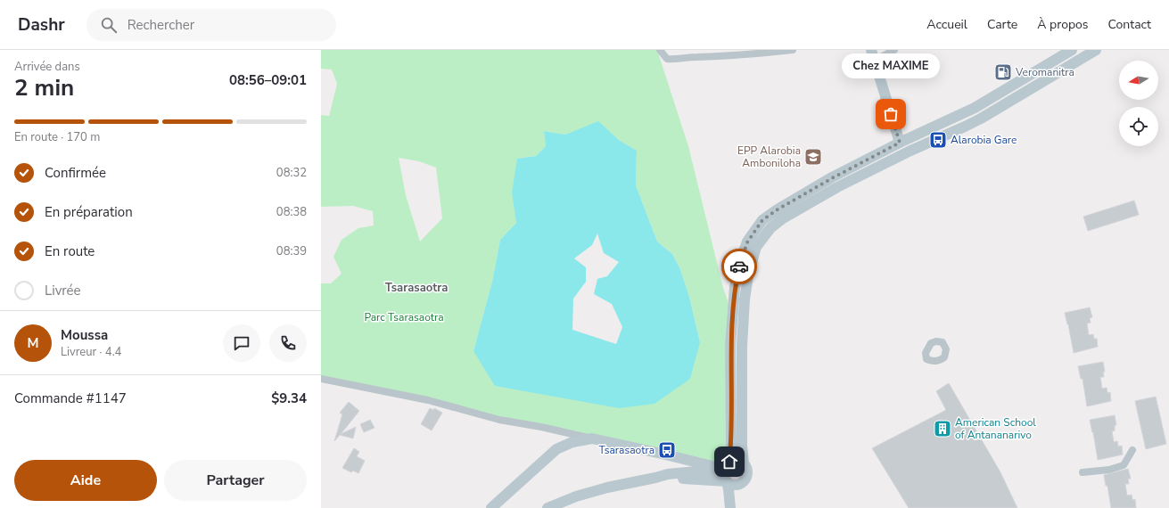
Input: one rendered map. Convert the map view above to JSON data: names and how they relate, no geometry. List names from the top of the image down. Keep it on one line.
{"districts":["Tsarasaotra"],"parks":["Parc Tsarasaotra"],"places":{"fuel station":["Veromanitra"],"other":["Chez MAXIME"],"bus stop":["Alarobia Gare","Tsarasaotra"],"school or university":["EPP Alarobia Amboniloha"],"building":["American School of Antananarivo"]},"north":"left","page":{"header":"Dashr","search":"Rechercher","nav":["Accueil","Carte","À propos","Contact"],"heading":["2 min","Arrivée dans","08:56–09:01"],"panel":["Moussa","Livreur · 4.4","Commande #1147","$9.34"],"bubble":"Chez MAXIME","bar":"En route · 170 m","list":[["Confirmée","08:32"],["En préparation","08:38"],["En route","08:39"],"Livrée"],"round":"M","buttons":["Aide","Partager"]}}
